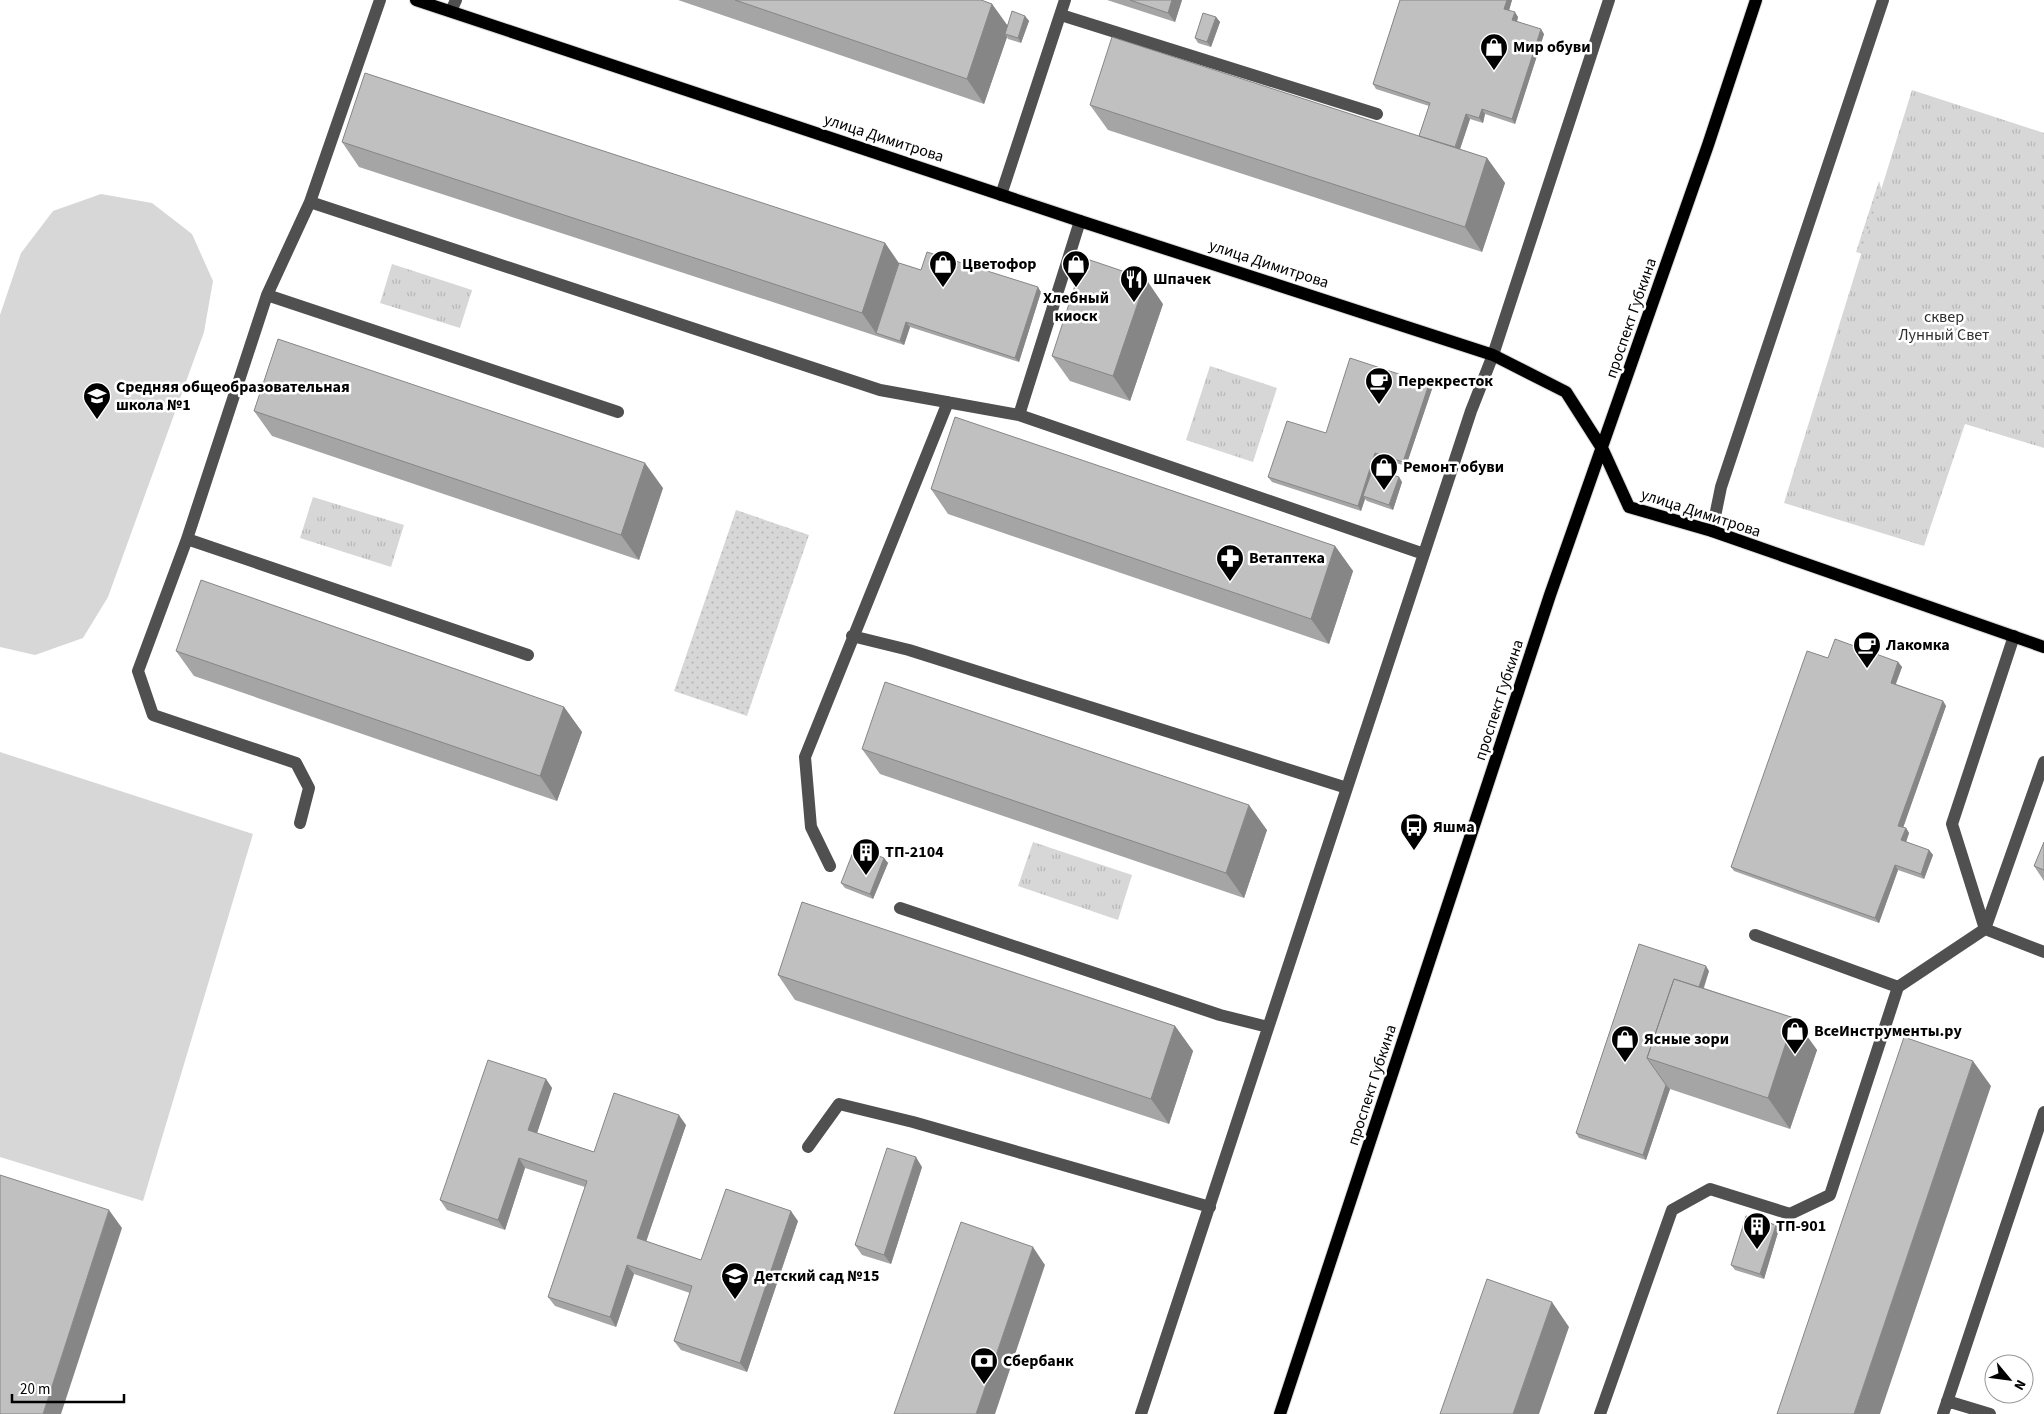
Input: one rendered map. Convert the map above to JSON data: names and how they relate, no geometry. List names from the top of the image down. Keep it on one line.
{"streets":{"main road":["улица Димитрова","проспект Губкина"]},"crossings":[["улица Димитрова","проспект Губкина"]],"parks":["сквер Лунный Свет"],"places":{"shop":["Мир обуви","Цветофор","Хлебный киоск","Ремонт обуви","ВсеИнструменты.ру","Ясные зори"],"restaurant":["Шпачек"],"cafe":["Перекресток","Лакомка"],"school or university":["Средняя общеобразовательная школа №1","Детский сад №15"],"pharmacy":["Ветаптека"],"bus stop":["Яшма"],"building":["ТП-2104","ТП-901"],"bank":["Сбербанк"]},"scale_bar":"20 m","north":"bottom right"}
